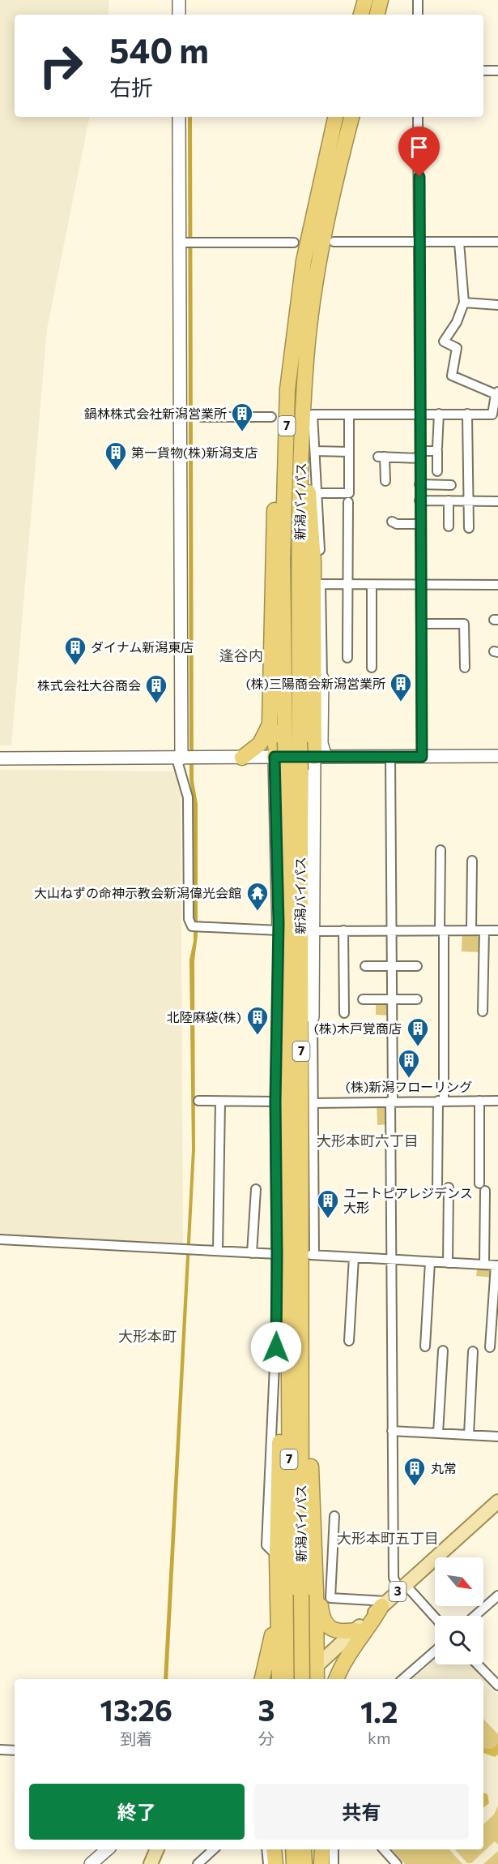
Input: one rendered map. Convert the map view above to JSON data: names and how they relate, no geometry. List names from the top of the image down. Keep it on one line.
{"streets":{"highway":["7","新潟バイパス"],"main road":["3"]},"districts":["逢谷内","大形本町六丁目","大形本町","大形本町五丁目"],"places":{"building":["鍋林株式会社新潟営業所","第一貨物(株)新潟支店","ダイナム新潟東店","(株)三陽商会新潟営業所","株式会社大谷商会","北陸麻袋(株)","(株)木戸覚商店","(株)新潟フローリング","ユートピアレジデンス 大形","丸常"],"temple":["大山ねずの命神示教会新潟偉光会館"]},"north":"bottom right","page":{"turn":["540 m","右折"],"eta":["13:26","到着","3","分","1.2","km"],"buttons":["終了","共有"]}}
